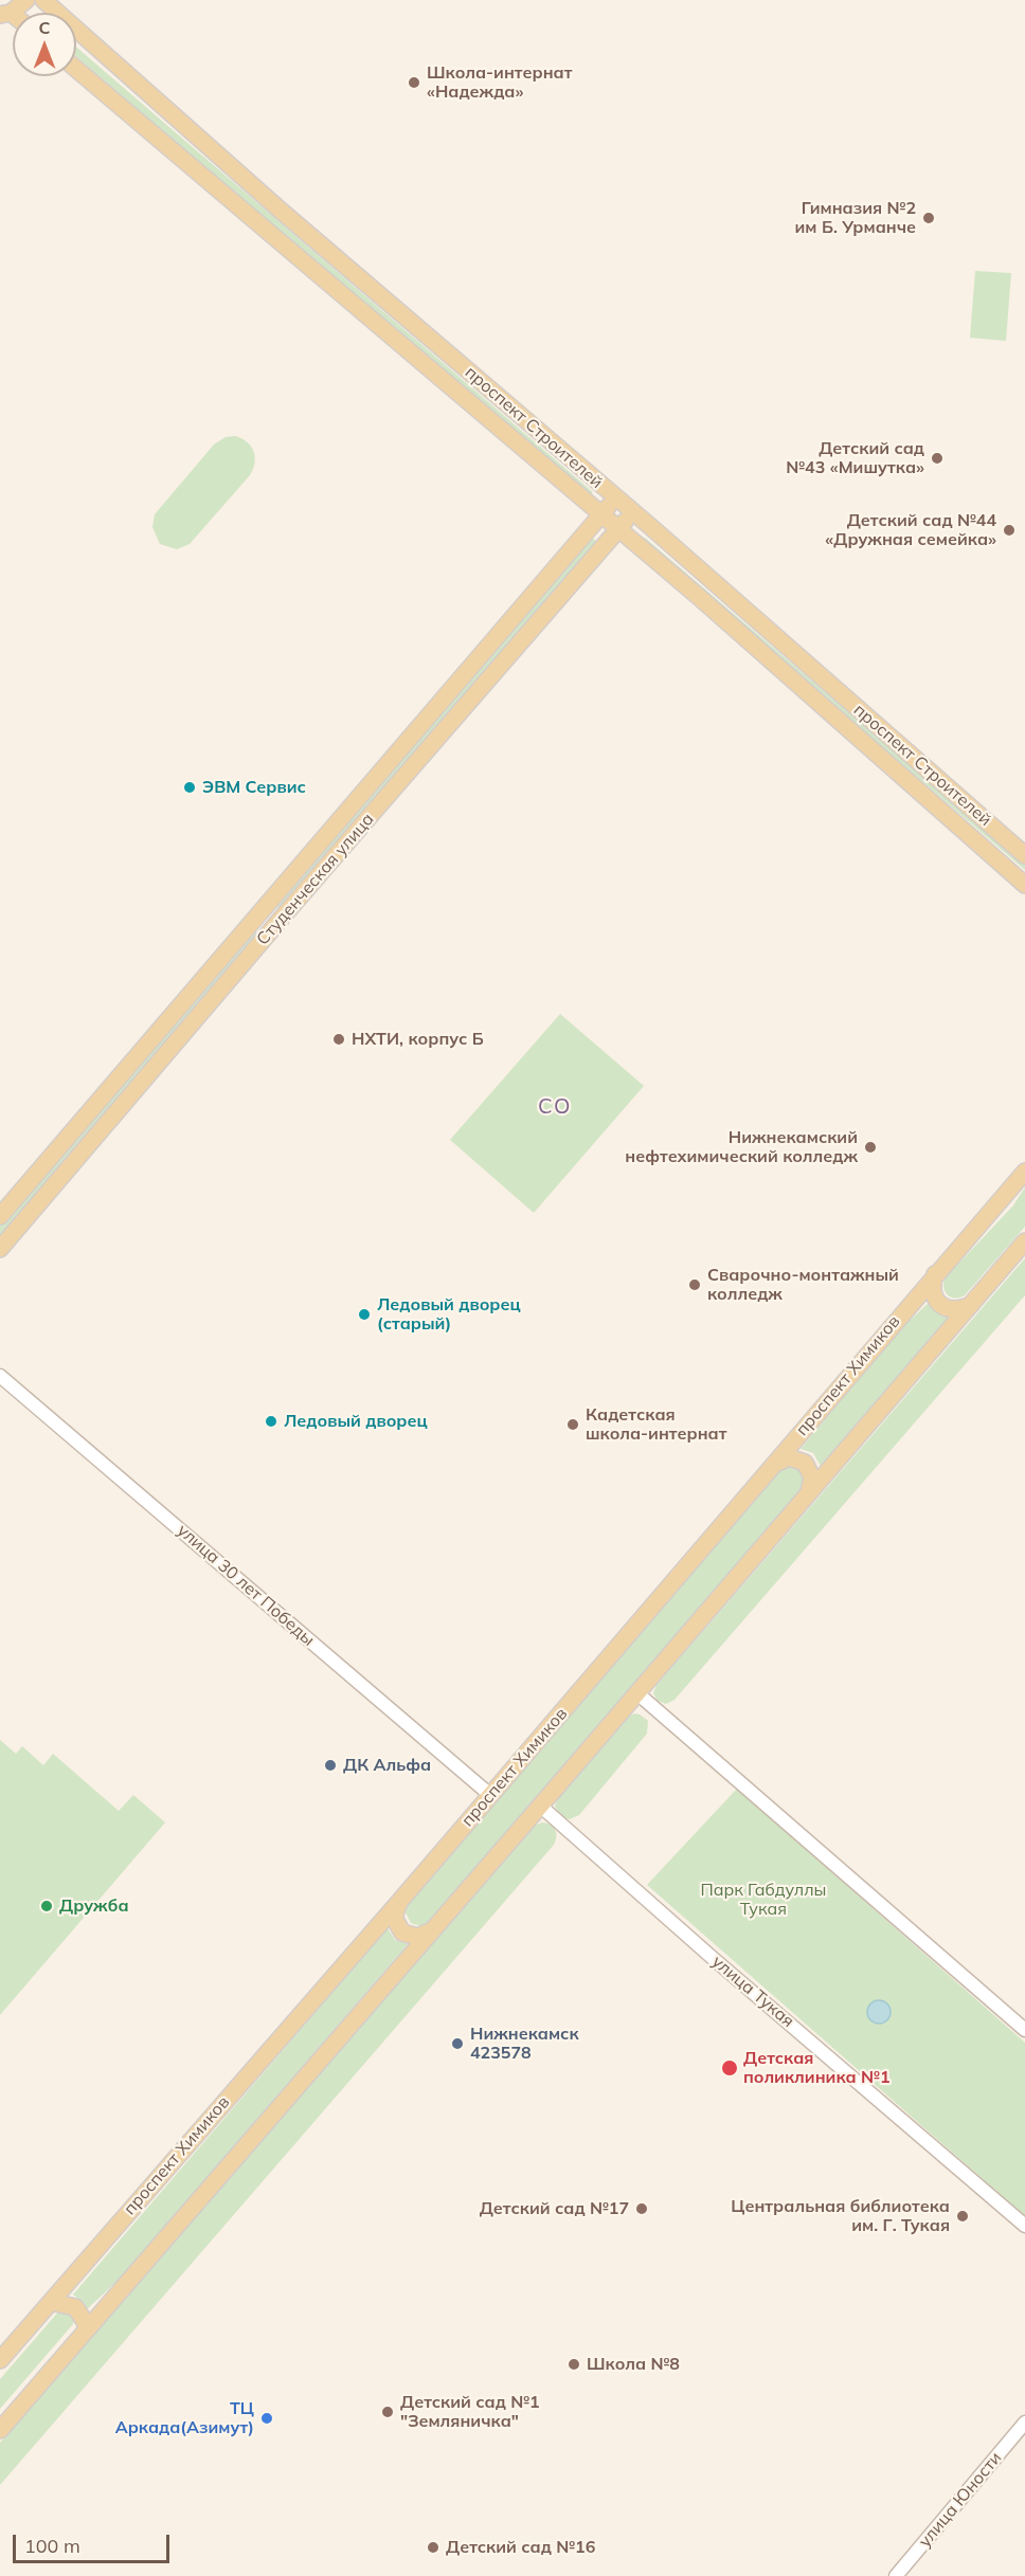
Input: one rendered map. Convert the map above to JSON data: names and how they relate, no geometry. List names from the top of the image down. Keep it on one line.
{"streets":{"main road":["проспект Строителей","Студенческая улица","проспект Химиков"],"street":["улица 30 лет Победы","улица Тукая","улица Юности"]},"crossings":[["проспект Строителей","Студенческая улица"],["проспект Химиков","улица 30 лет Победы"]],"districts":["СО"],"parks":["Парк Габдуллы Тукая"],"places":["Школа-интернат «Надежда»","Гимназия №2 им Б. Урманче","Детский сад №43 «Мишутка»","Детский сад №44 «Дружная семейка»","ЭВМ Сервис","НХТИ, корпус Б","Нижнекамский нефтехимический колледж","Сварочно-монтажный колледж","Ледовый дворец (старый)","Ледовый дворец","Кадетская школа-интернат","ДК Альфа","Дружба","Нижнекамск 423578","Детская поликлиника №1","Детский сад №17","Центральная библиотека им. Г. Тукая","Школа №8","Детский сад №1 \"Земляничка\"","ТЦ Аркада(Азимут)","Детский сад №16"],"scale_bar":"100 m","north":"top"}
